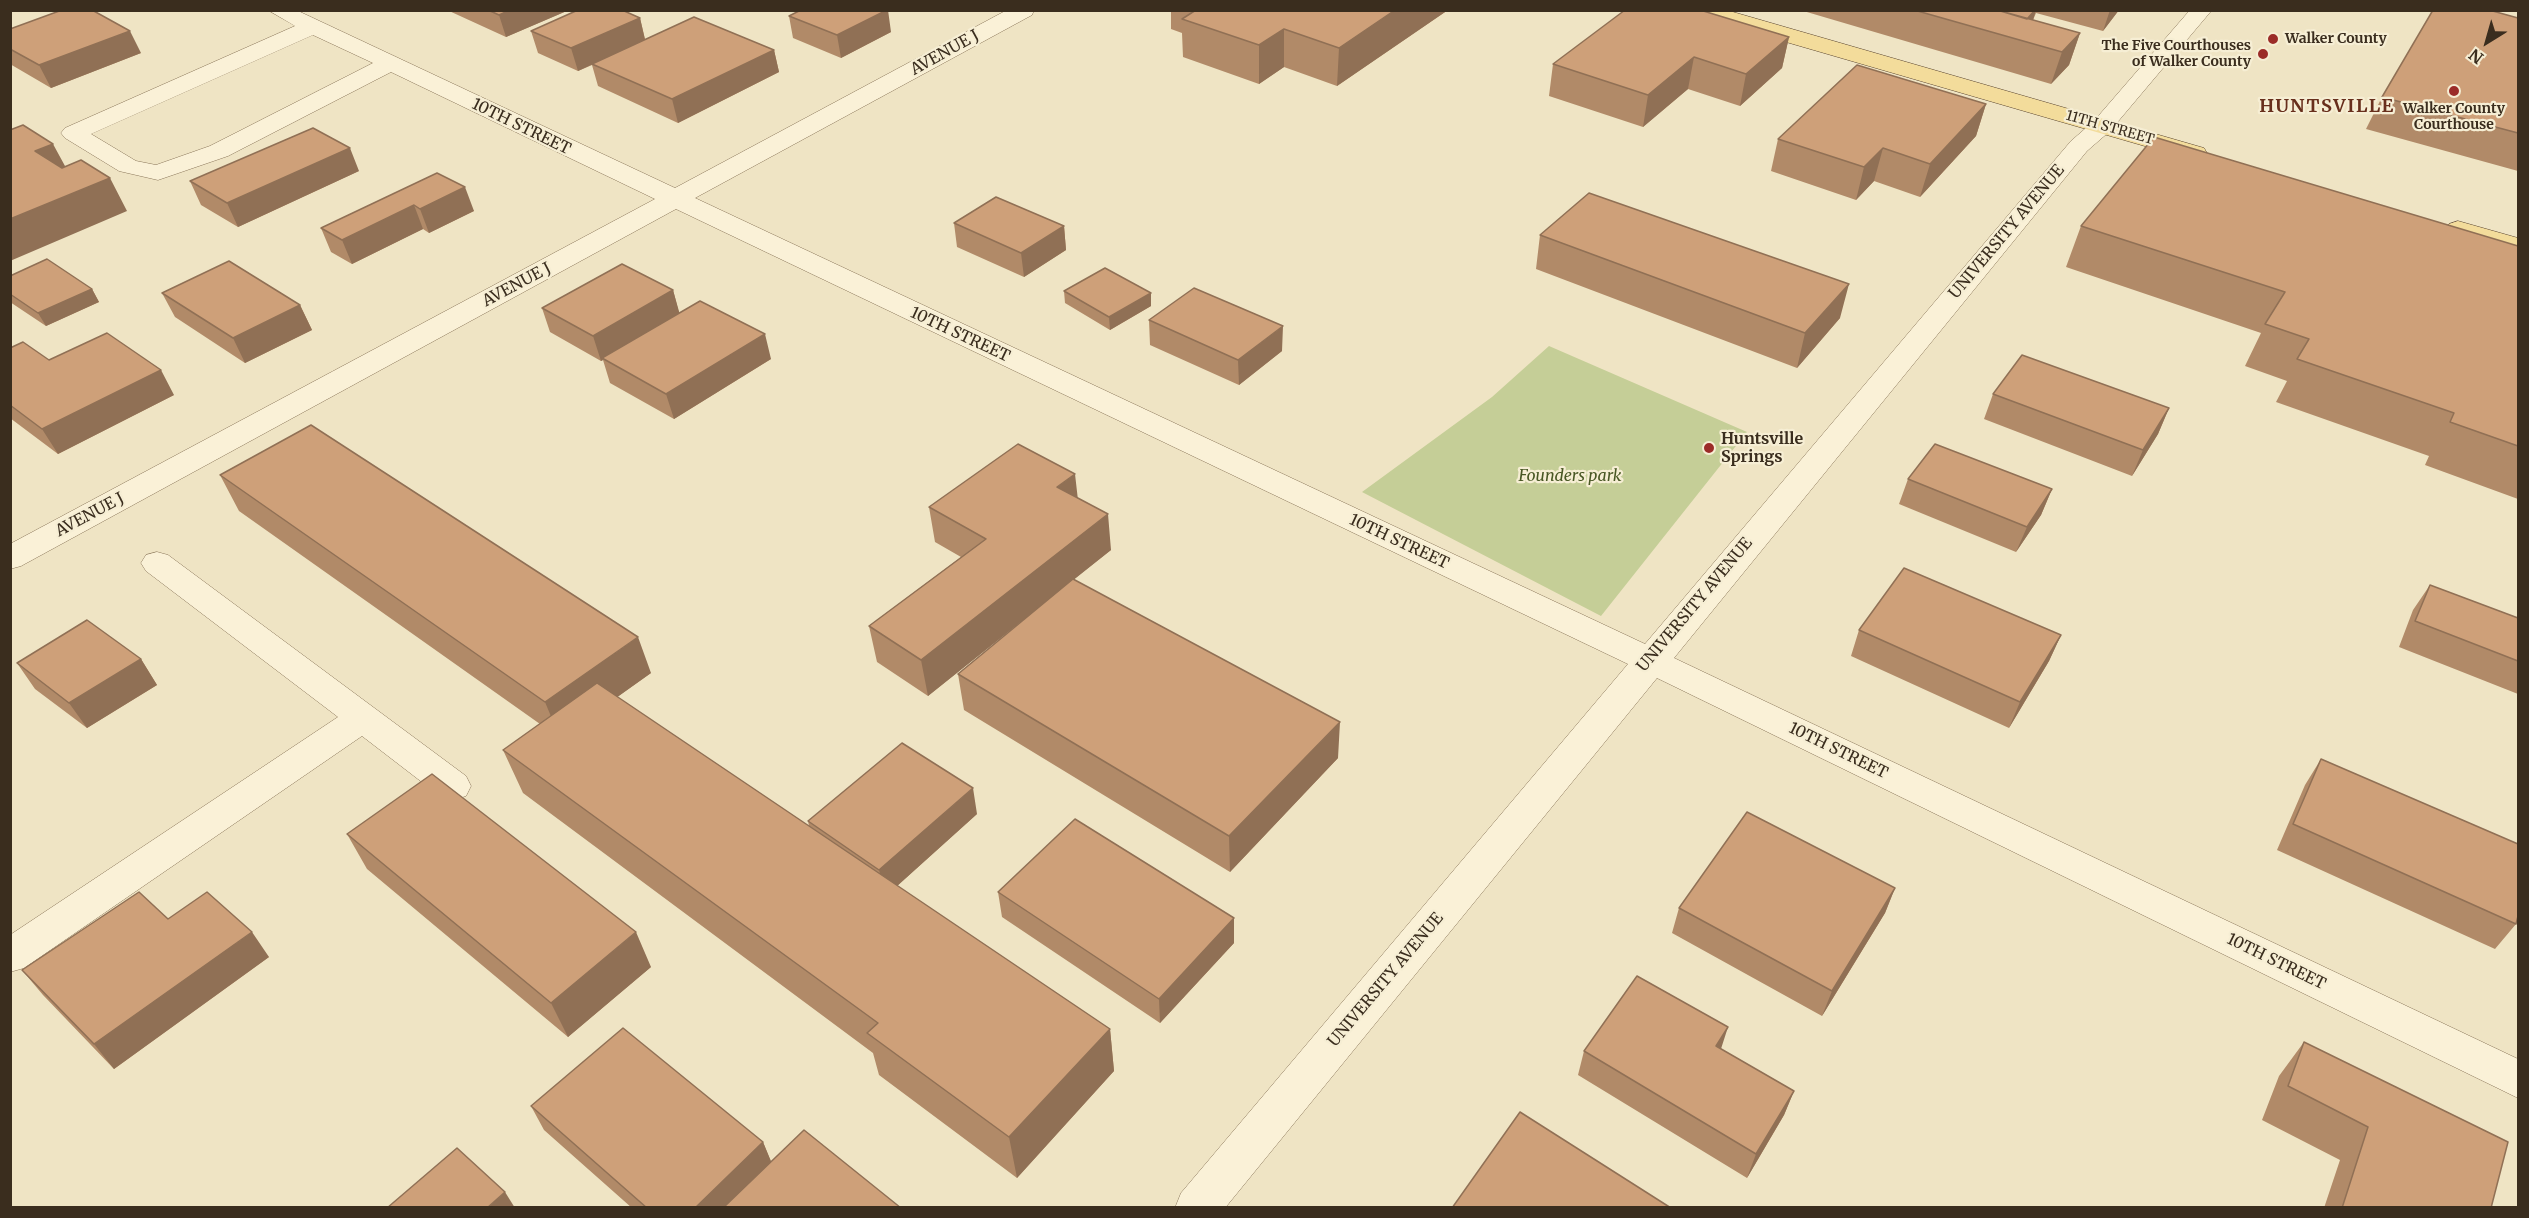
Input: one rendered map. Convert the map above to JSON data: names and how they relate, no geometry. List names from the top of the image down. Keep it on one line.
{"streets":{"main road":["11TH STREET"],"street":["AVENUE J","10TH STREET","UNIVERSITY AVENUE"]},"crossings":[["AVENUE J","10TH STREET"],["10TH STREET","UNIVERSITY AVENUE"],["11TH STREET","UNIVERSITY AVENUE"]],"districts":["HUNTSVILLE"],"parks":["Founders park"],"places":["Walker County","The Five Courthouses of Walker County","Walker County Courthouse","Huntsville Springs"],"north":"bottom left"}
